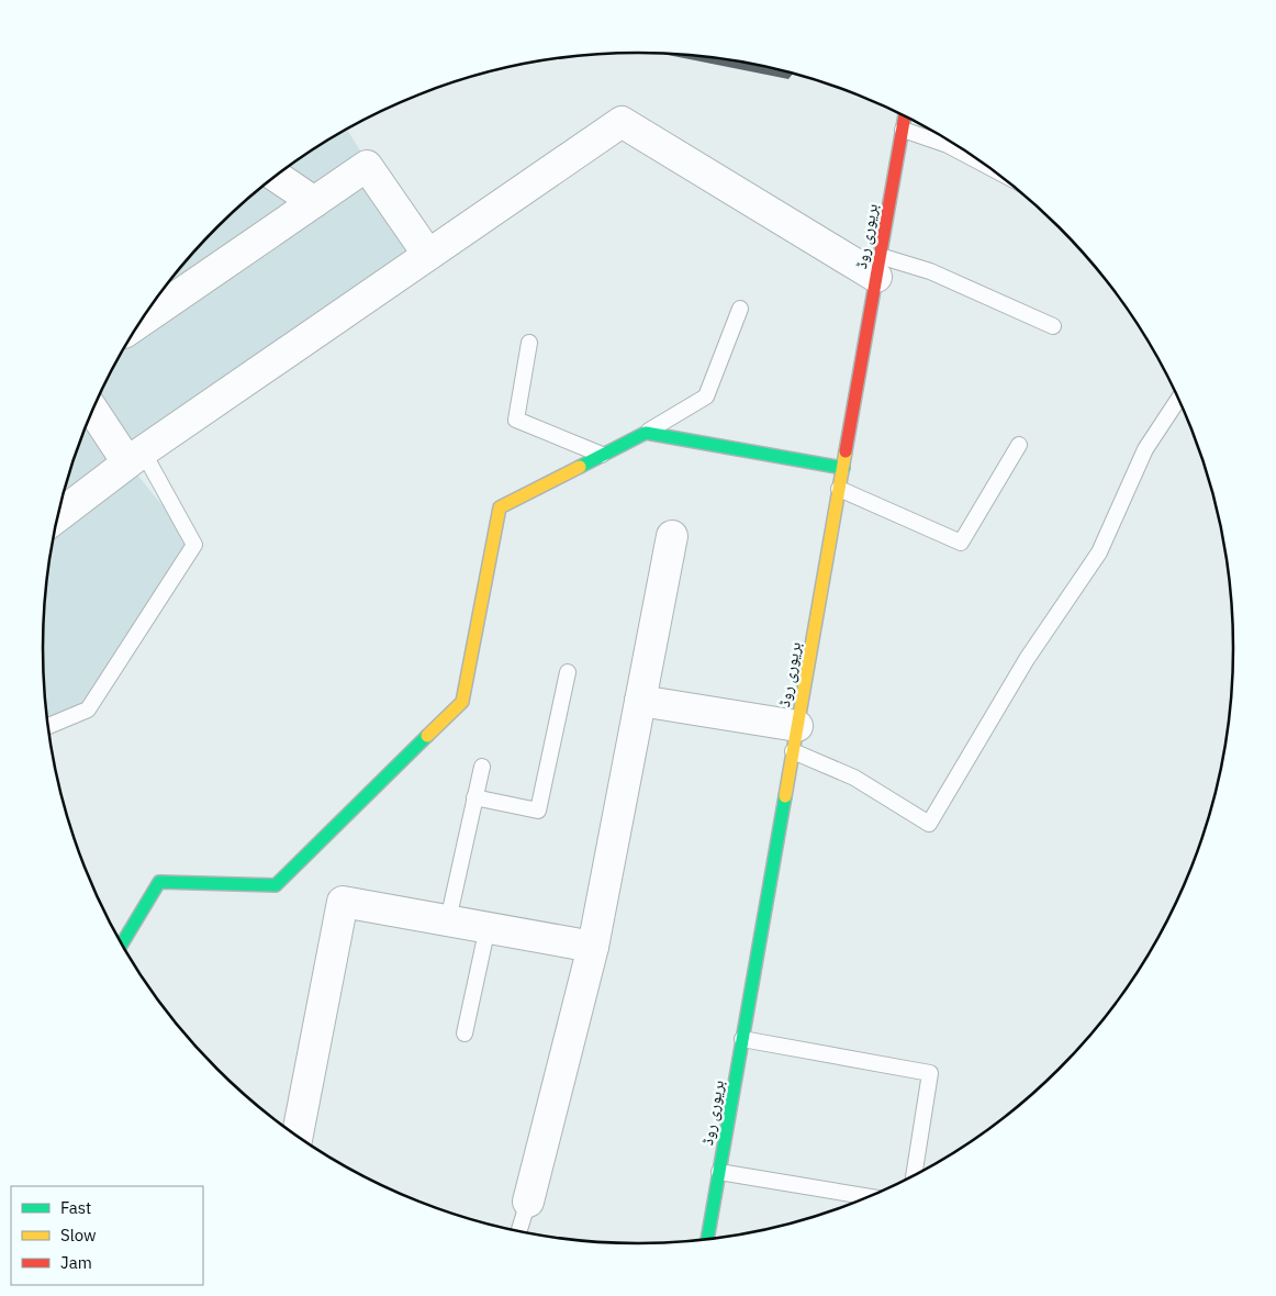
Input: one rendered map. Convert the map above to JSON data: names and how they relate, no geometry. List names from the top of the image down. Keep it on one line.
{"streets":{"main road":["بریوری روڈ"]},"legend":["Fast","Slow","Jam"]}
